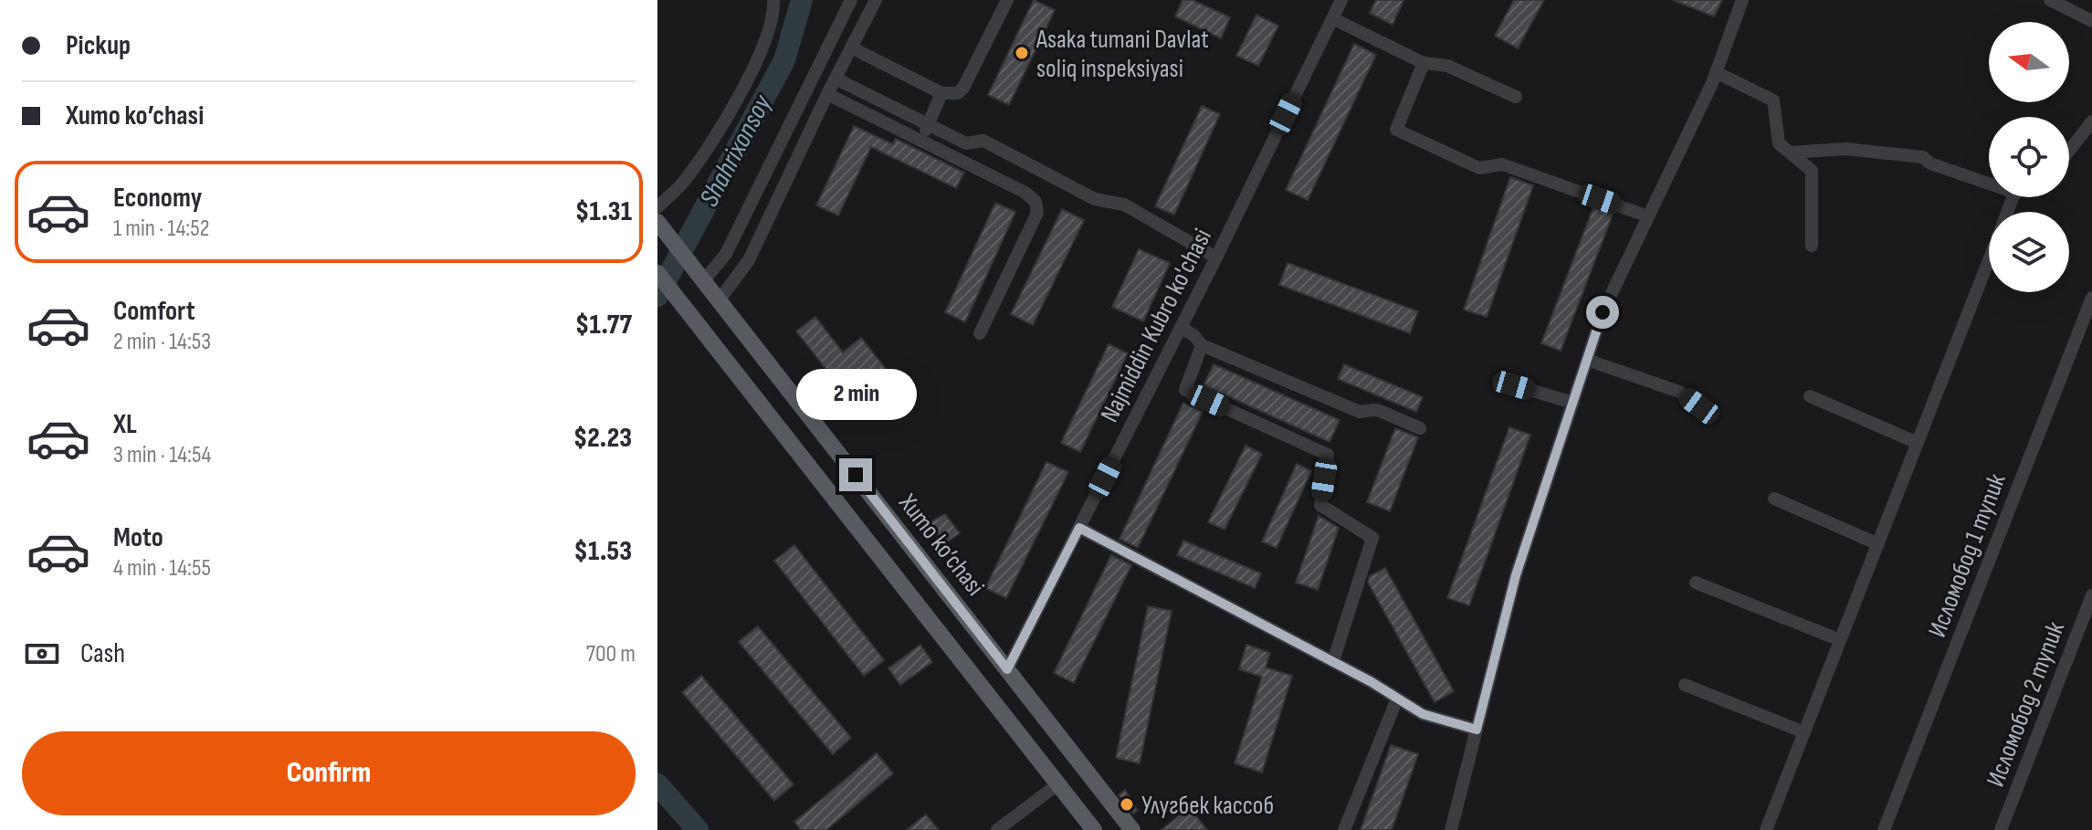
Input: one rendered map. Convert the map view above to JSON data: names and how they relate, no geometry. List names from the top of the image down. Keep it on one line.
{"streets":{"main road":["Xumo ko’chasi"],"street":["Najmiddin Kubro ko'chasi","Исломобод 1 тупик","Исломобод 2 тупик"]},"crossings":[["Najmiddin Kubro ko'chasi","Xumo ko’chasi"]],"water":["Shahrixonsoy"],"places":["Asaka tumani Davlat soliq inspeksiyasi","Улугбек кассоб"],"north":"left","page":{"banner":["Pickup","Xumo ko’chasi"],"list":[{"name":"Economy","note":"1 min · 14:52","value":"$1.31"},{"name":"Comfort","note":"2 min · 14:53","value":"$1.77"},{"name":"XL","note":"3 min · 14:54","value":"$2.23"},{"name":"Moto","note":"4 min · 14:55","value":"$1.53"}],"bubble":"2 min","pay":["Cash","700 m"],"buttons":"Confirm"}}
